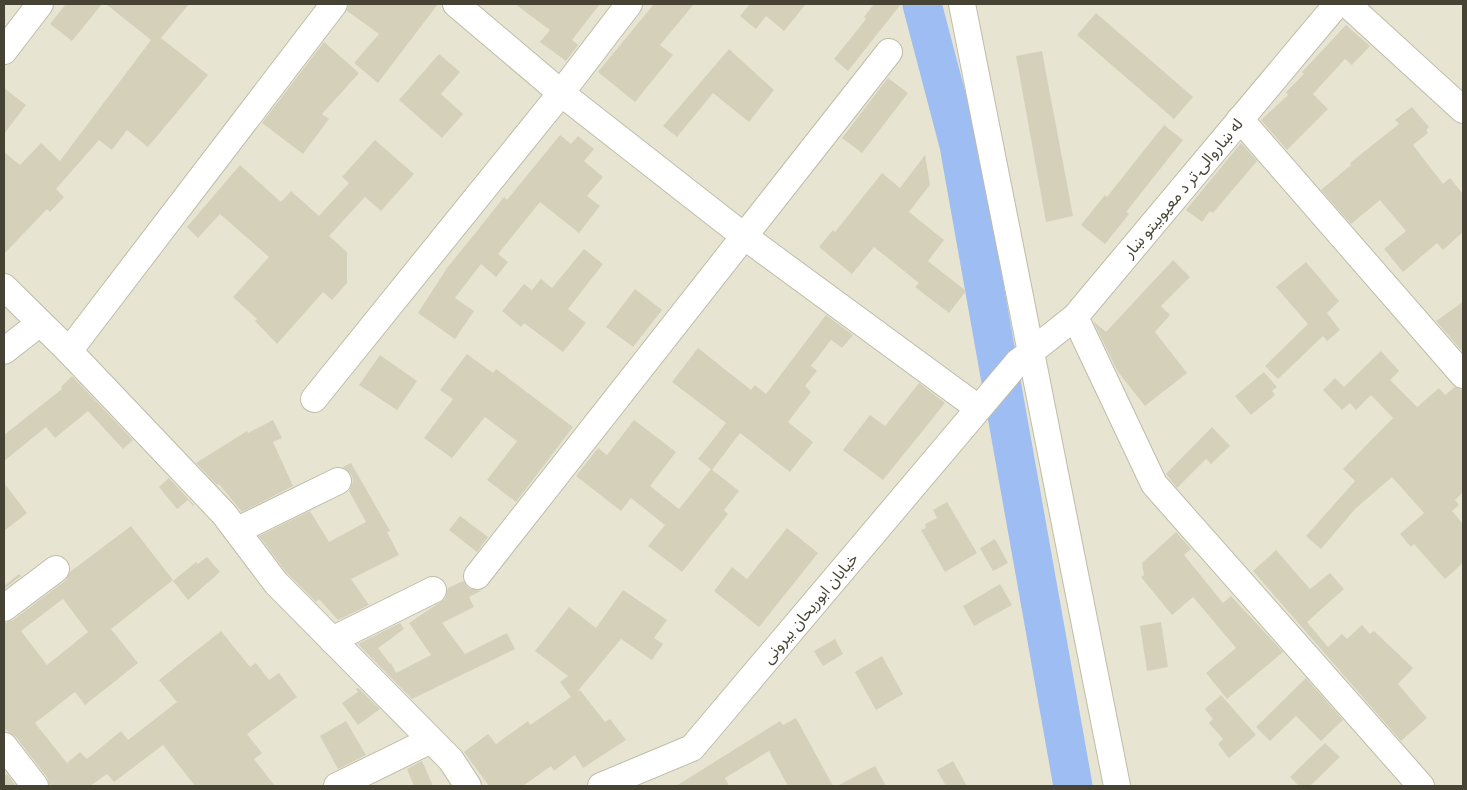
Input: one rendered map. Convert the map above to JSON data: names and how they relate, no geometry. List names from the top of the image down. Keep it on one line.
{"streets":{"street":["له ښاروالۍ تر د معیوبیتو ښار","خیابان ابوریحان بیرونی"]},"crossings":[["له ښاروالۍ تر د معیوبیتو ښار","خیابان ابوریحان بیرونی"]]}
